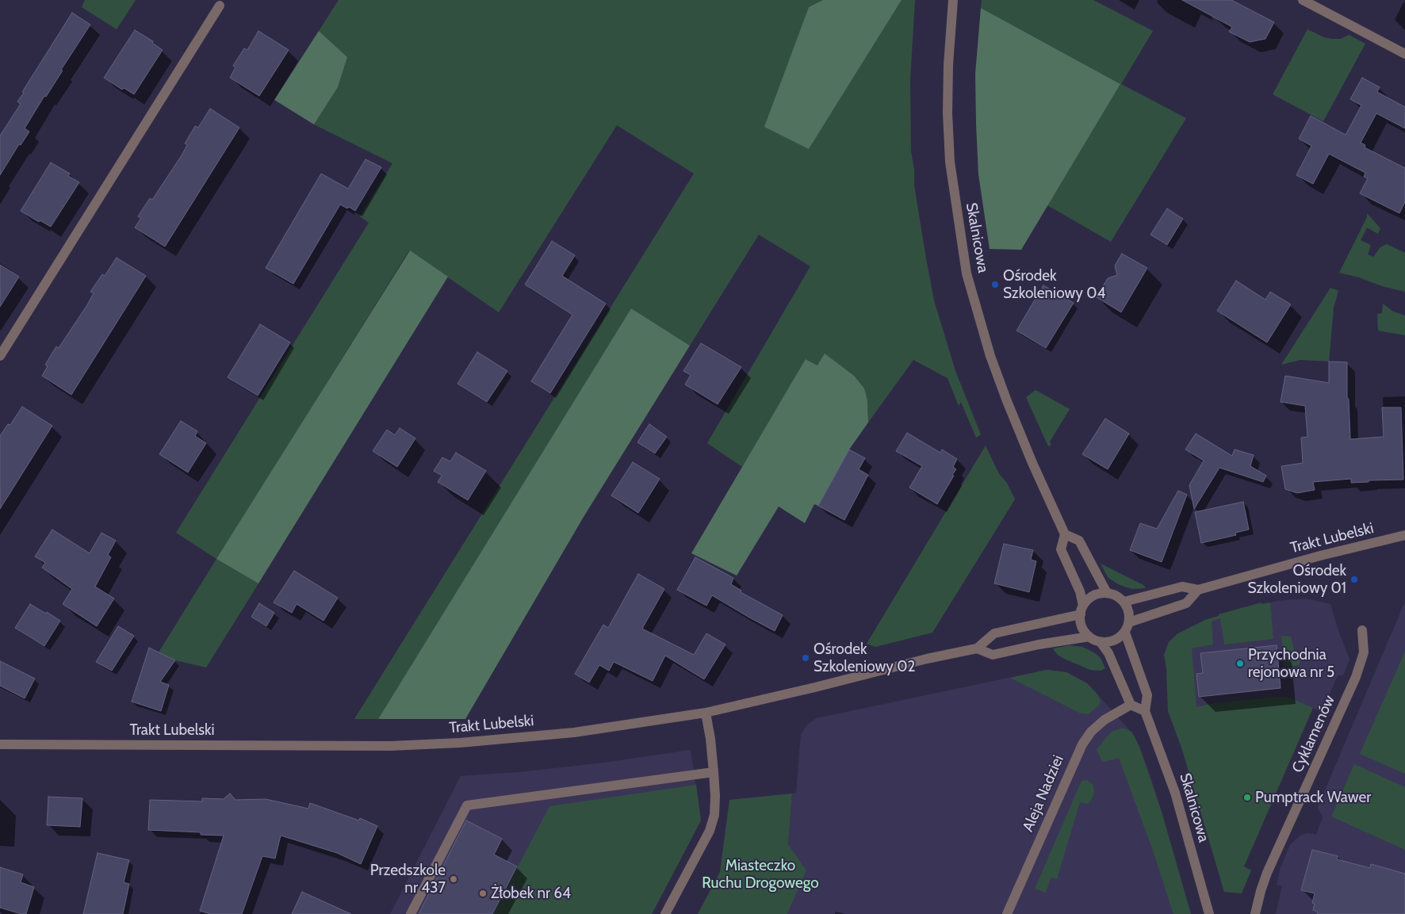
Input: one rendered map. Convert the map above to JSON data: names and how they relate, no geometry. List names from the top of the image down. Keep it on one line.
{"streets":{"street":["Skalnicowa","Trakt Lubelski","Cyklamenów","Aleja Nadziei"]},"crossings":[["Skalnicowa","Trakt Lubelski"]],"parks":["Miasteczko Ruchu Drogowego"],"places":["Ośrodek Szkoleniowy 04","Ośrodek Szkoleniowy 01","Ośrodek Szkoleniowy 02","Przychodnia rejonowa nr 5","Pumptrack Wawer","Przedszkole nr 437","Żłobek nr 64"]}
